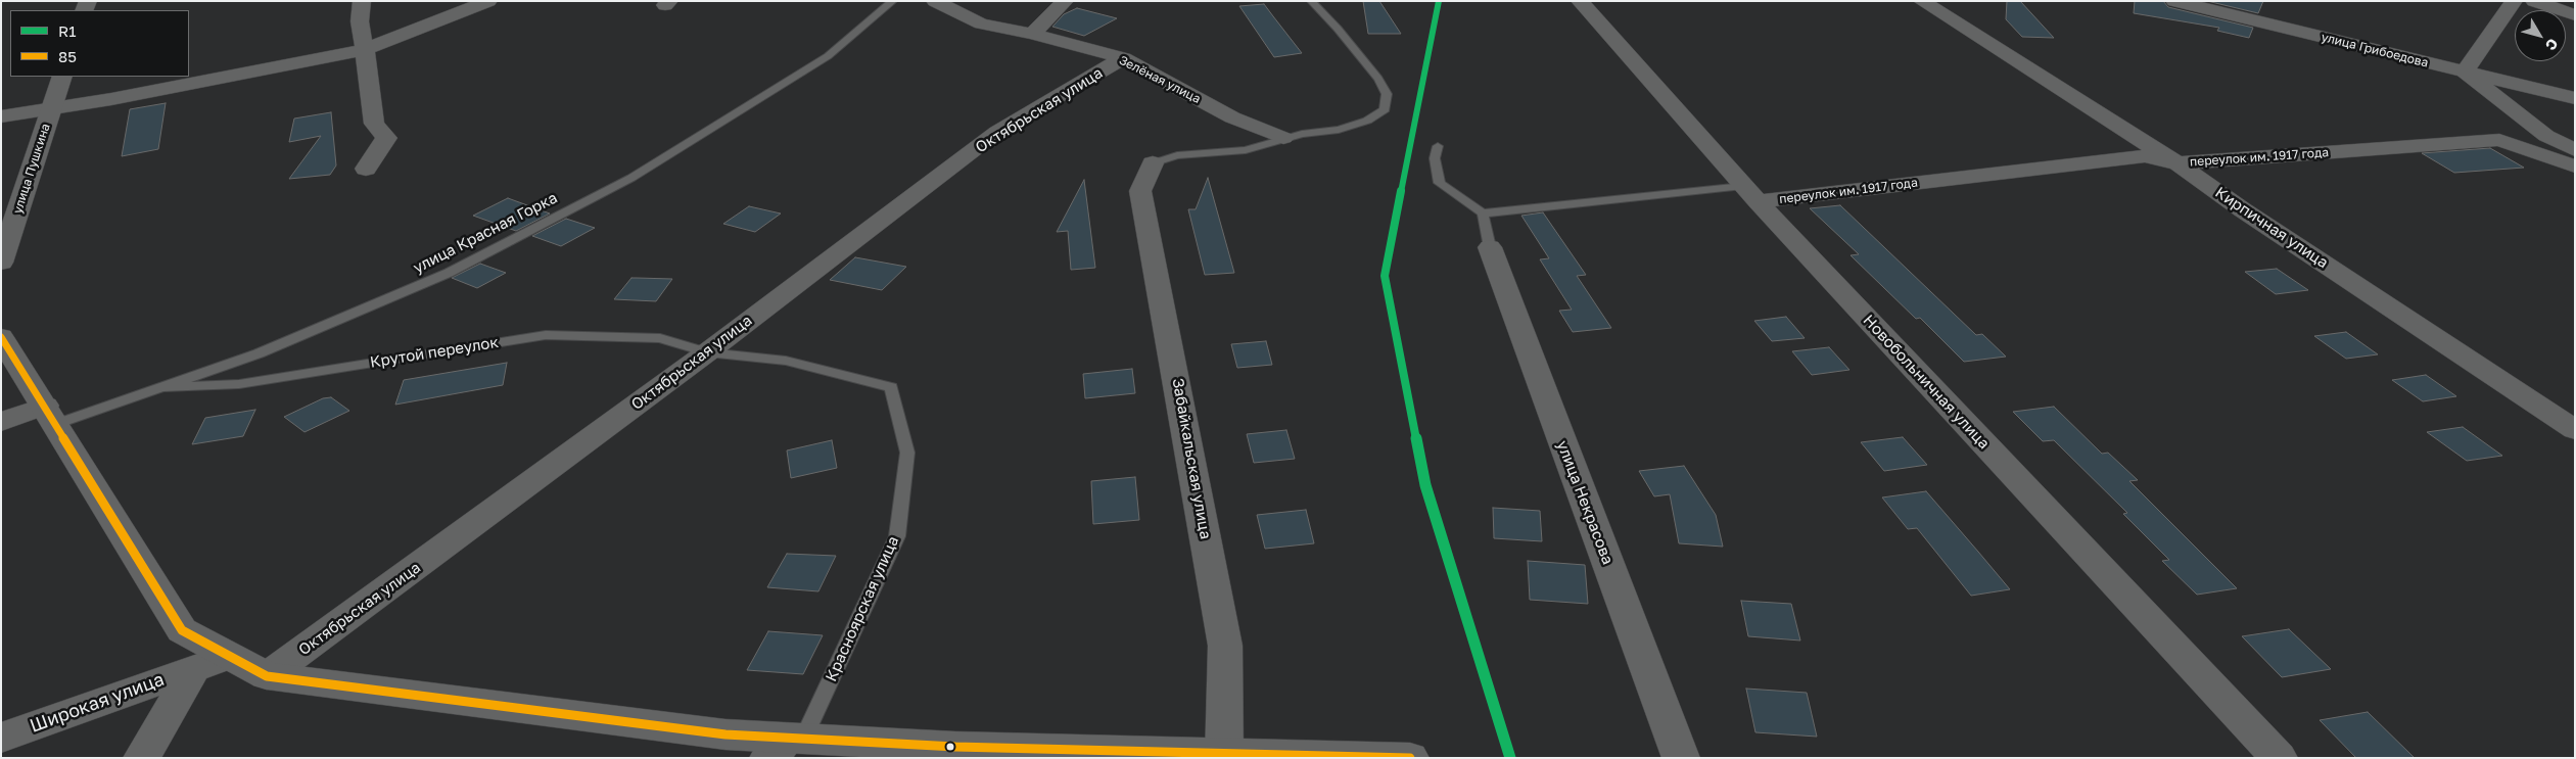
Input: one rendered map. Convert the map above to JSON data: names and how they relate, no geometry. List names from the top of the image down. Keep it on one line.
{"streets":{"street":["улица Грибоедова","Зелёная улица","Октябрьская улица","переулок им. 1917 года","улица Пушкина","Кирпичная улица","Новобольничная улица","Забайкальская улица","улица Некрасова","Широкая улица"],"lane":["улица Красная Горка","Крутой переулок","Красноярская улица"]},"crossings":[["Зелёная улица","Октябрьская улица"],["Октябрьская улица","Крутой переулок"],["Октябрьская улица","Красноярская улица"],["переулок им. 1917 года","Кирпичная улица"],["переулок им. 1917 года","Новобольничная улица"],["улица Красная Горка","Крутой переулок"],["Крутой переулок","Красноярская улица"]],"lines":["transit line R1","transit line 85"],"legend":["R1","85"],"north":"bottom right"}
